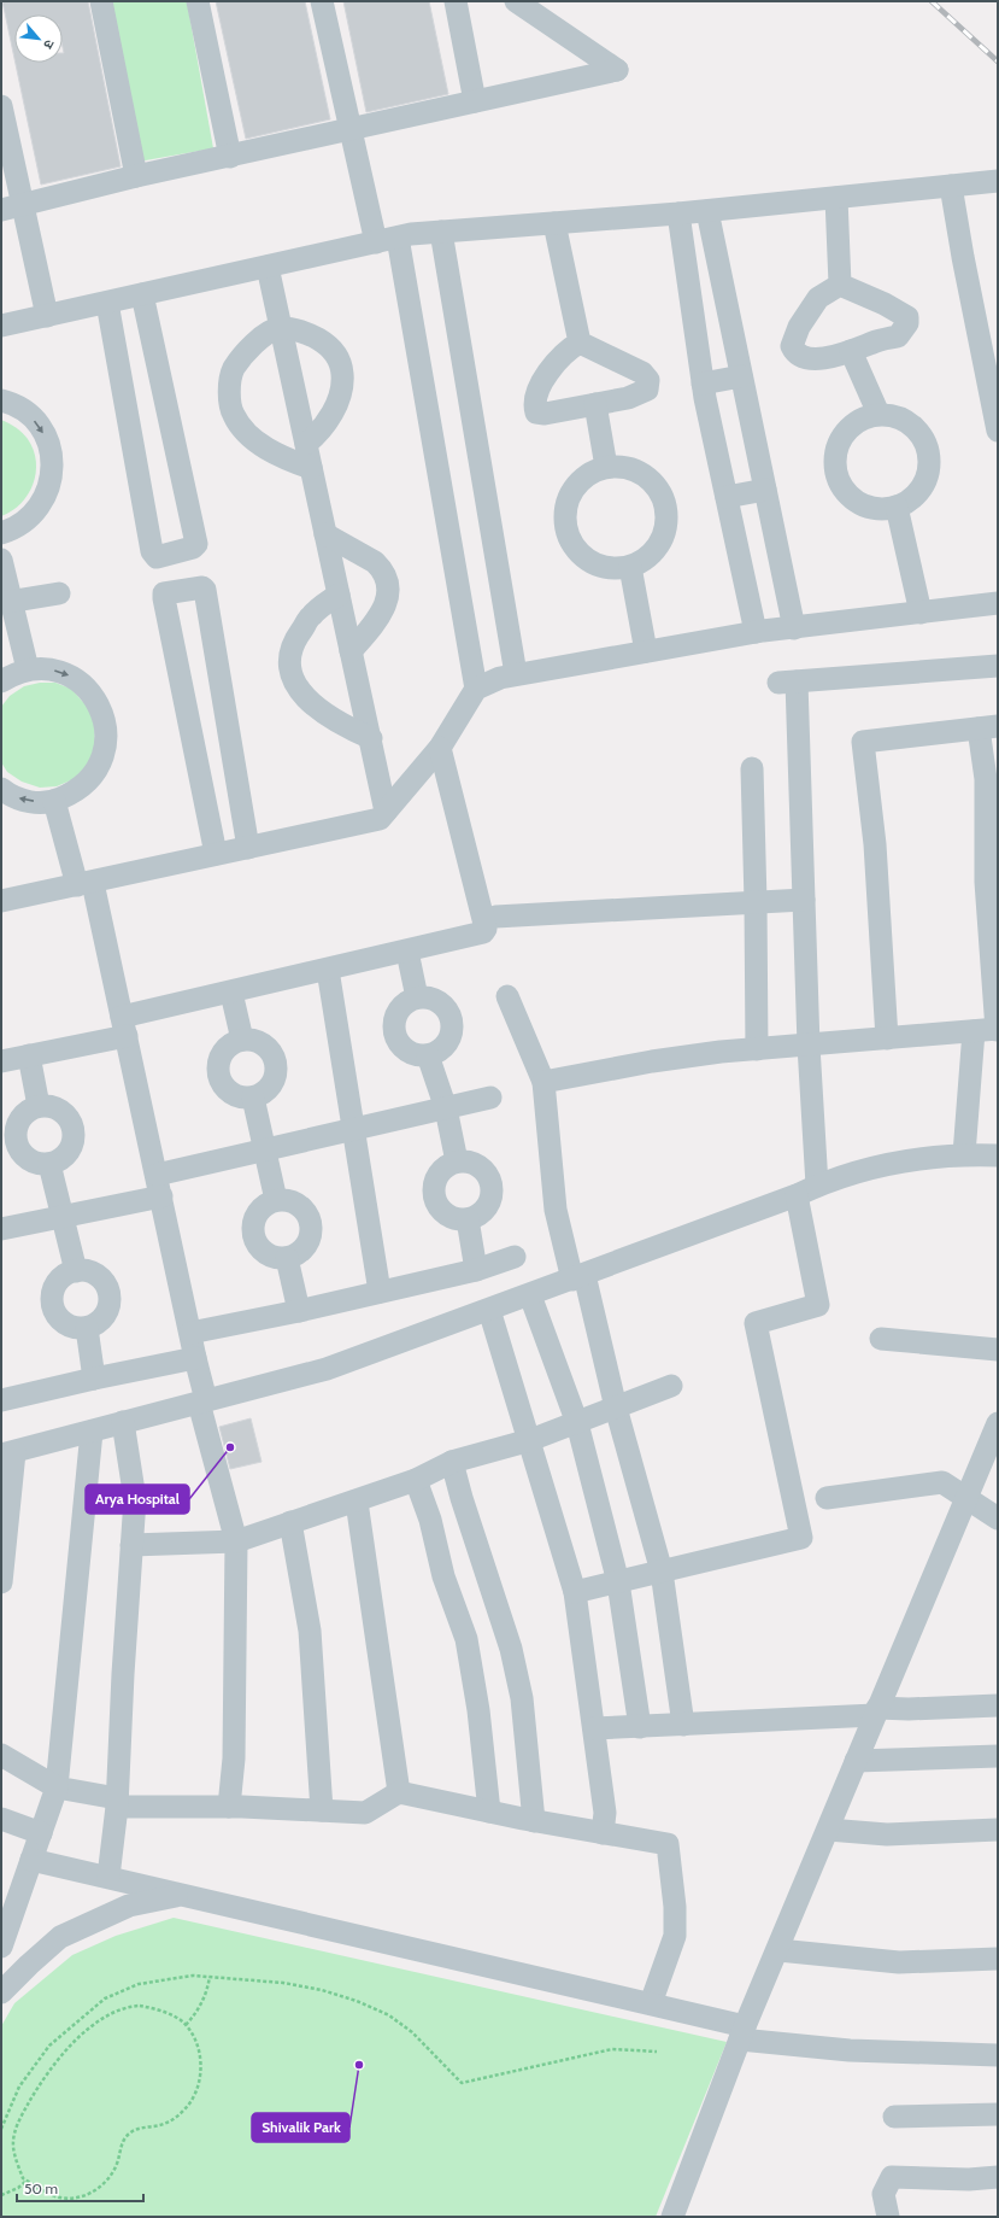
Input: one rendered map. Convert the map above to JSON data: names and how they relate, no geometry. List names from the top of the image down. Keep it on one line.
{"places":["Arya Hospital","Shivalik Park"],"scale_bar":"50 m","north":"bottom right"}
